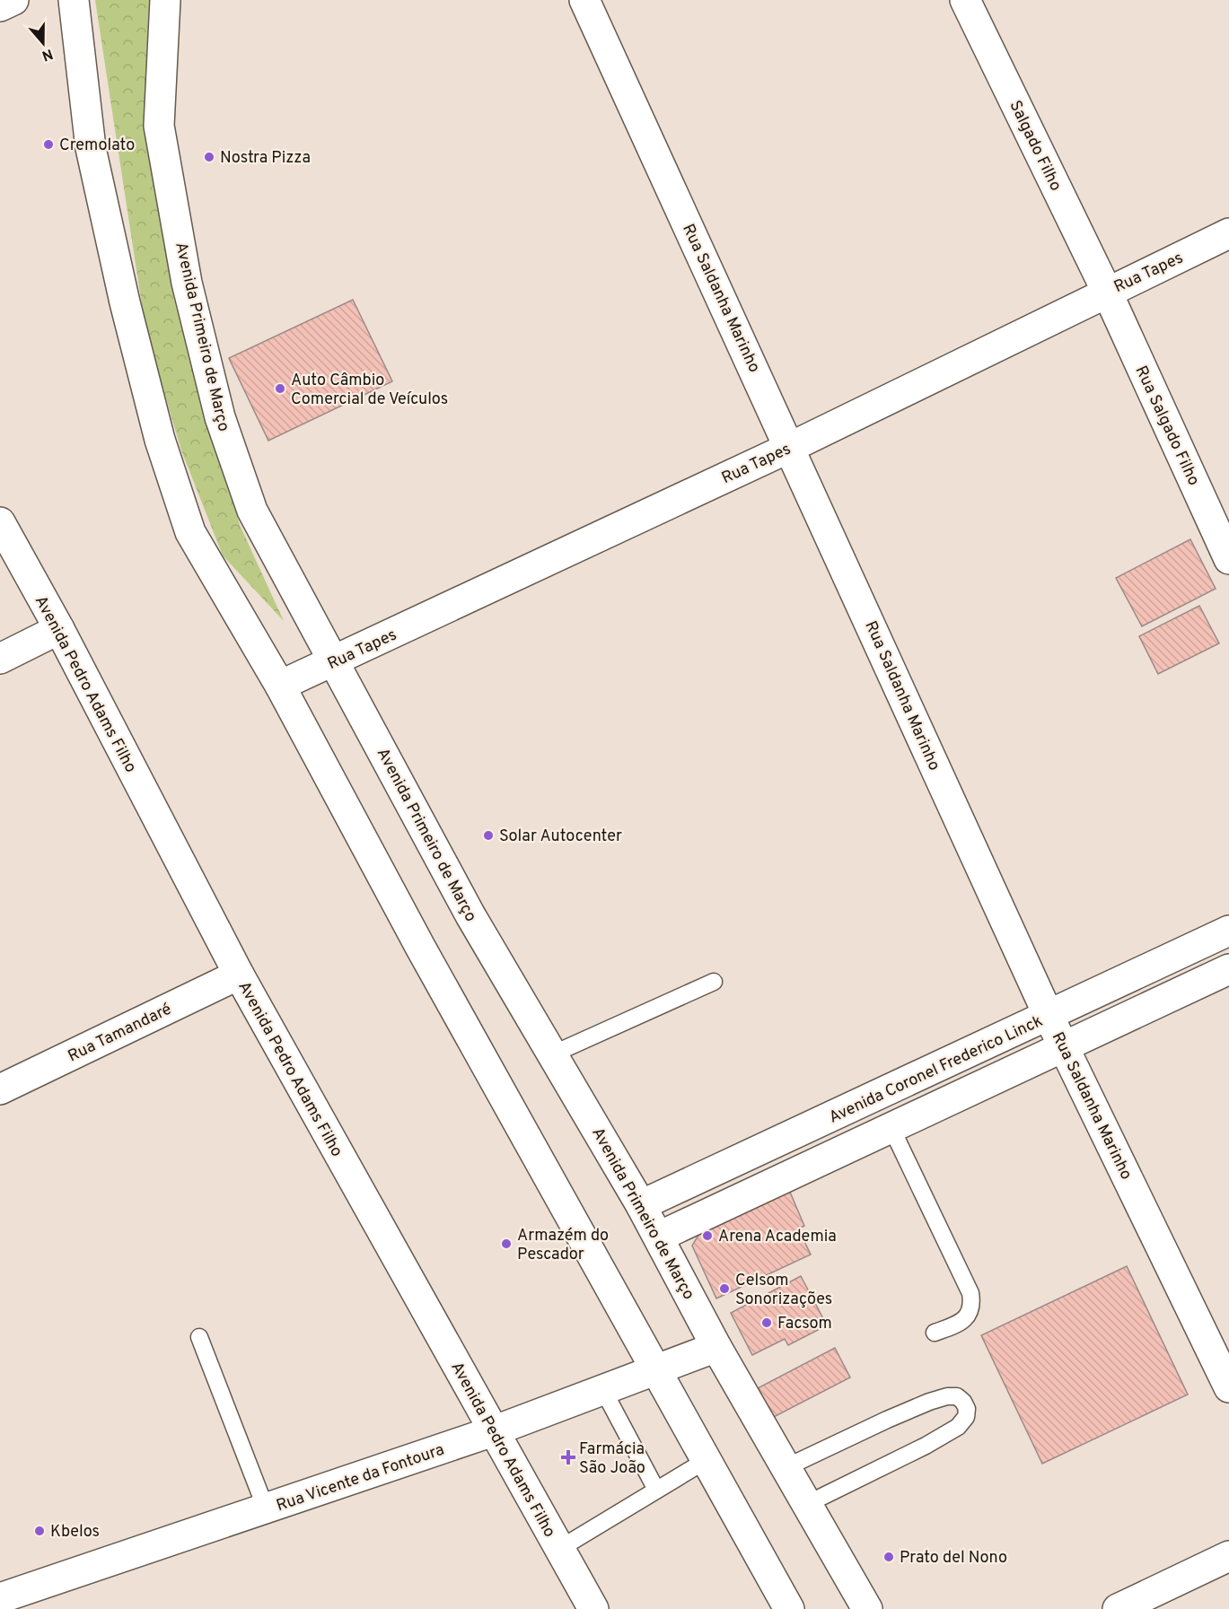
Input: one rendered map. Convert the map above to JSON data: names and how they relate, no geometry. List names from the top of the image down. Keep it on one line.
{"streets":{"main road":["Salgado Filho","Rua Tapes","Rua Saldanha Marinho","Avenida Primeiro de Março","Rua Salgado Filho","Avenida Pedro Adams Filho","Rua Tamandaré","Avenida Coronel Frederico Linck","Rua Vicente da Fontoura"]},"crossings":[["Salgado Filho","Rua Tapes"],["Salgado Filho","Rua Salgado Filho"],["Rua Tapes","Rua Saldanha Marinho"],["Rua Tapes","Avenida Primeiro de Março"],["Rua Tapes","Rua Salgado Filho"],["Rua Saldanha Marinho","Avenida Coronel Frederico Linck"],["Avenida Primeiro de Março","Avenida Coronel Frederico Linck"],["Avenida Primeiro de Março","Rua Vicente da Fontoura"],["Avenida Pedro Adams Filho","Rua Tamandaré"],["Avenida Pedro Adams Filho","Rua Vicente da Fontoura"]],"places":{"other":["Cremolato","Nostra Pizza","Auto Câmbio Comercial de Veículos","Solar Autocenter","Arena Academia","Armazém do Pescador","Celsom Sonorizações","Facsom","Kbelos","Prato del Nono"],"health":["Farmácia São João"]},"north":"bottom"}
